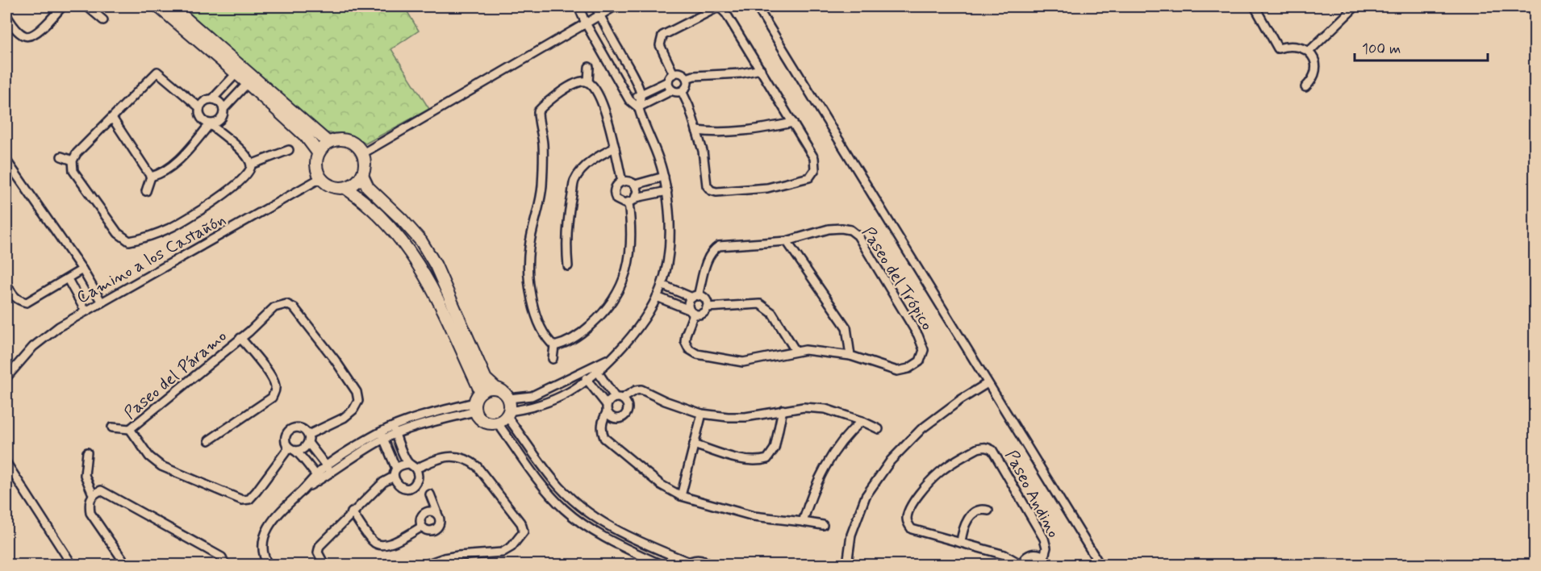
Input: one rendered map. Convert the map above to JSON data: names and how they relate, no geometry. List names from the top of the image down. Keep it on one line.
{"streets":{"street":["Camino a los Castañón","Paseo del Trópico","Paseo del Páramo","Paseo Andino"]},"scale_bar":"100 m"}
